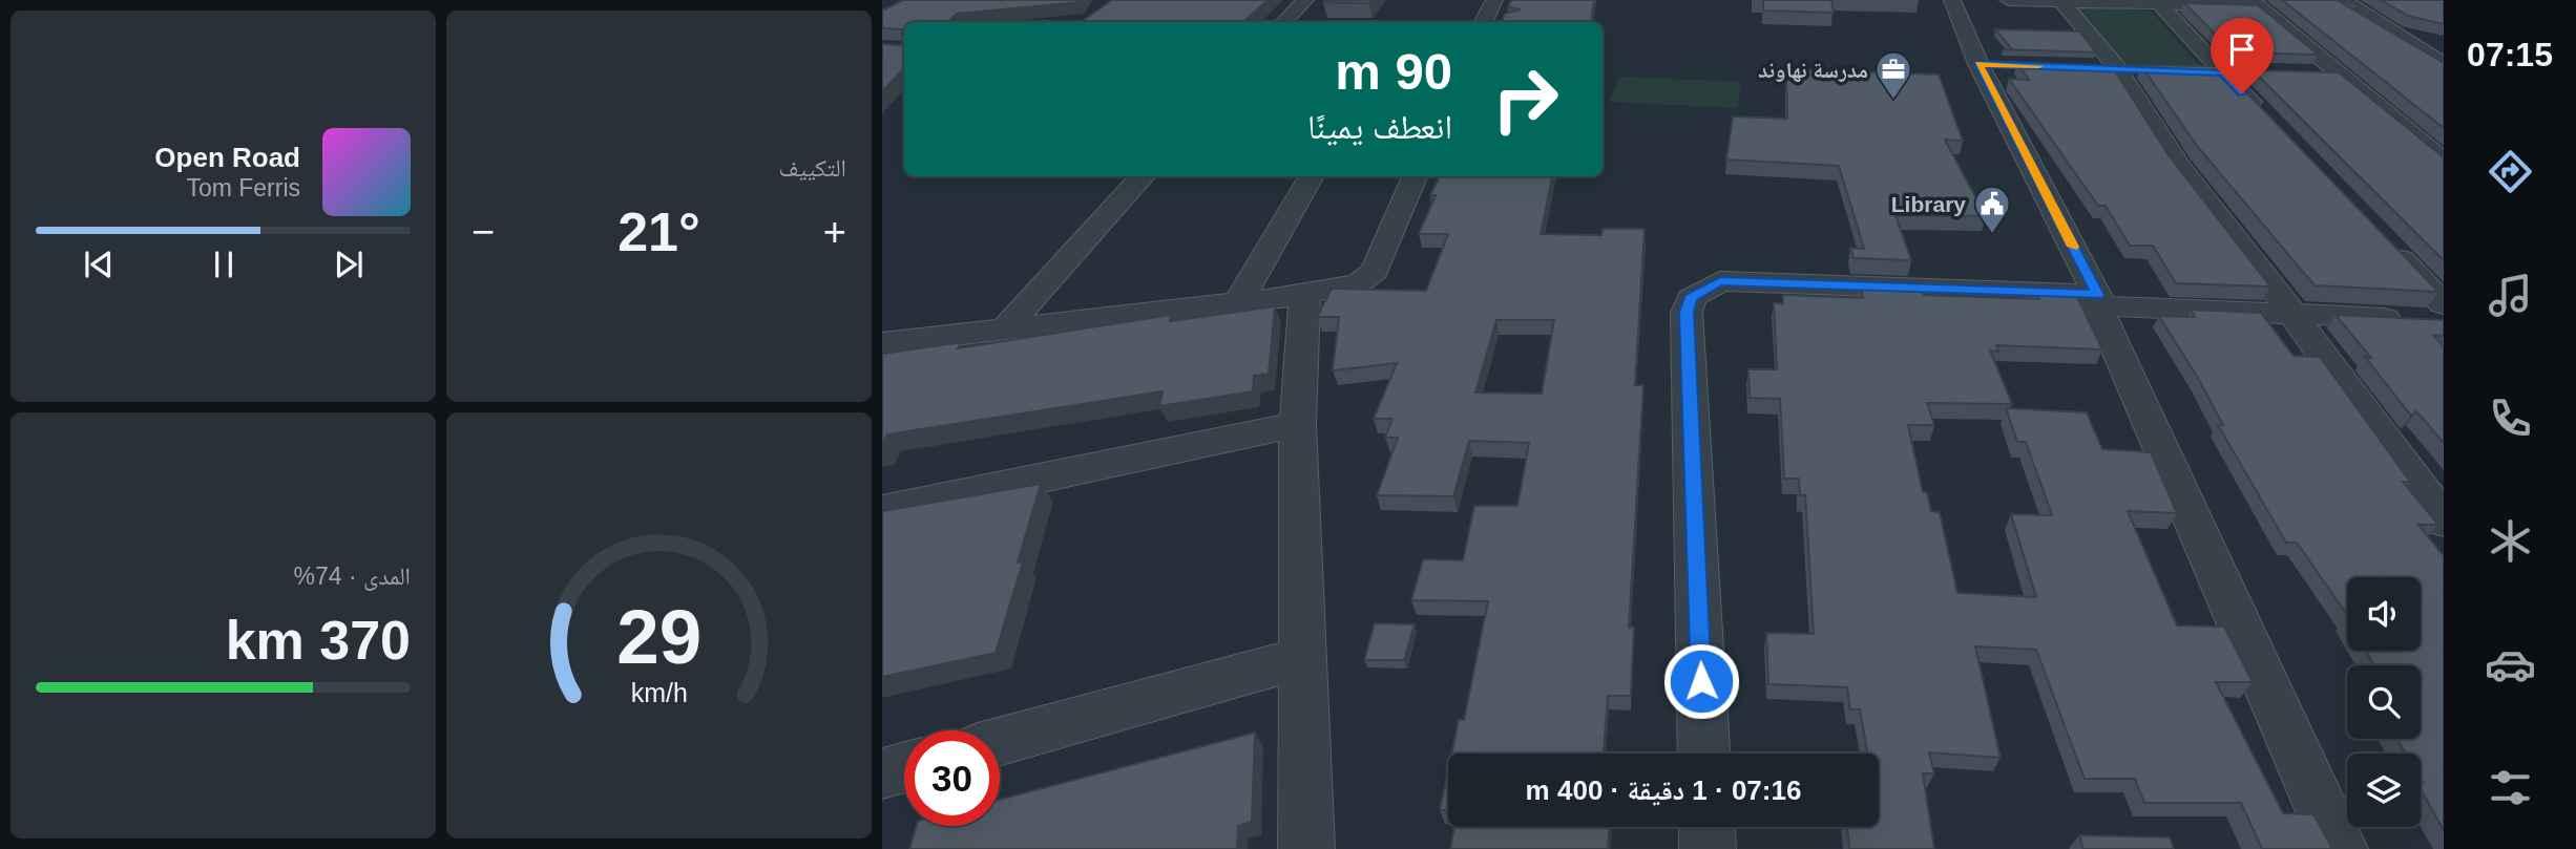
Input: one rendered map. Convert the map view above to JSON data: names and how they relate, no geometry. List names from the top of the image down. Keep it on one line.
{"places":{"office":["مدرسة نهاوند"],"public building":["Library"]},"page":{"tabs":"07:15","tile":["التكييف",["المدى · 74%","370 km"]],"turn":["90 m","انعطف يمينًا"],"song":["Open Road","Tom Ferris"],"heat":["−","21°","+"],"limit":"30","trip":"07:16 · 1 دقيقة · 400 m","gauge":["29","km/h"]}}
